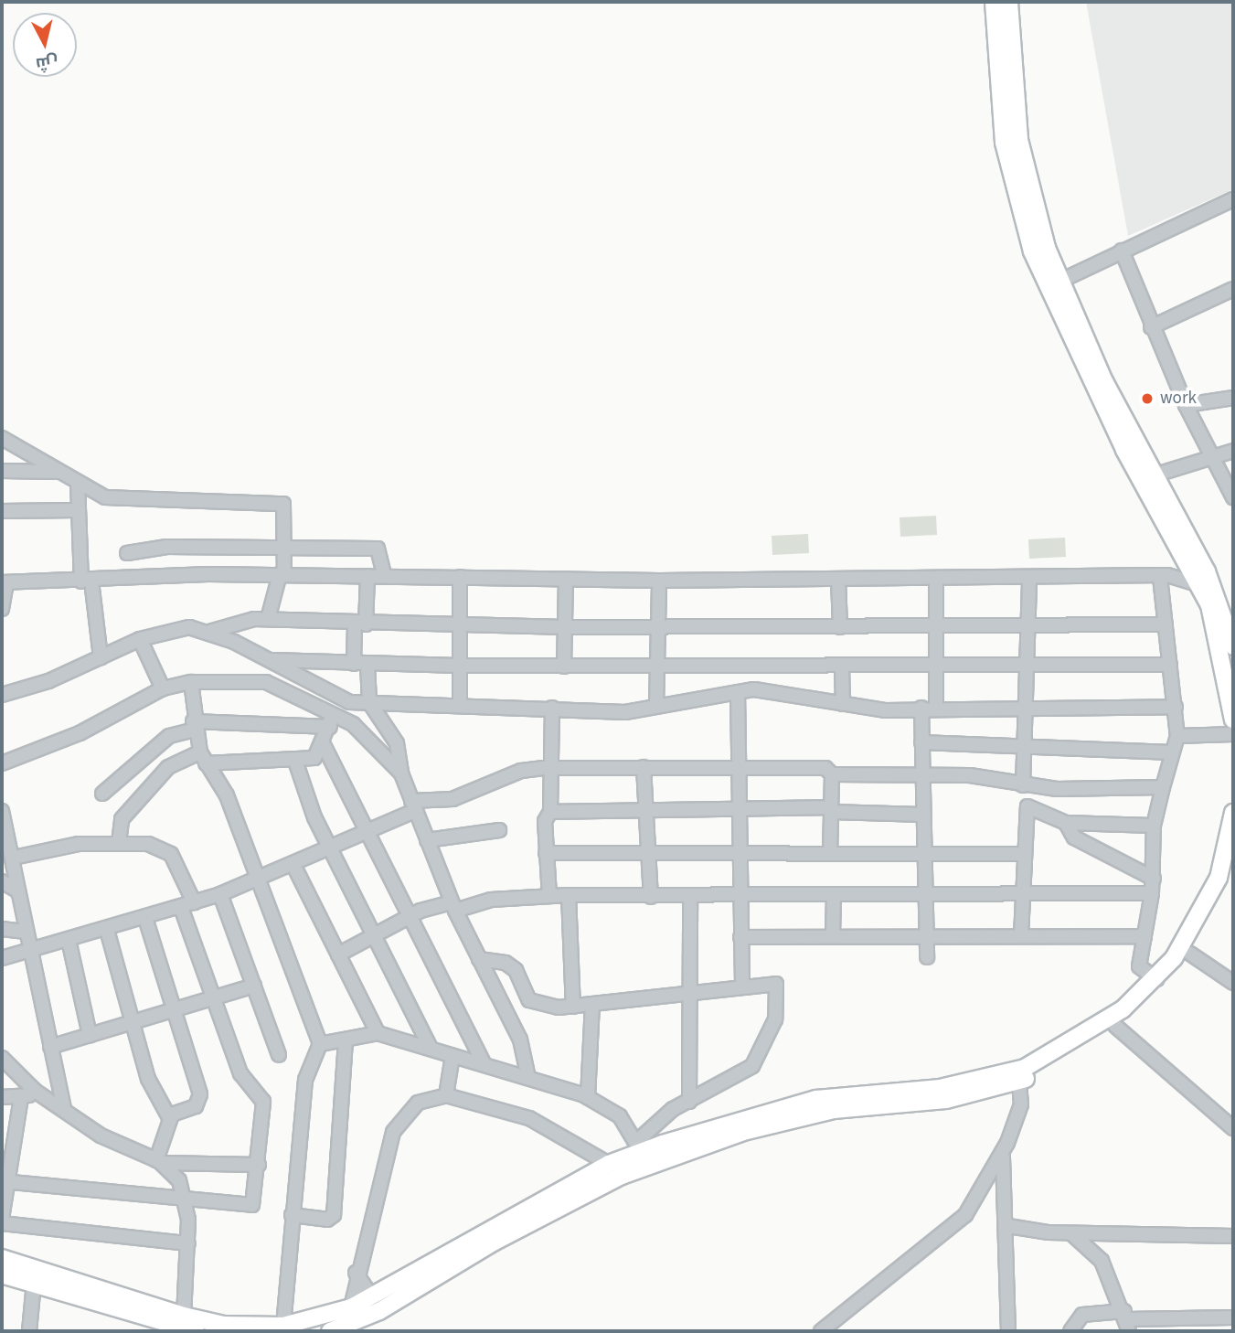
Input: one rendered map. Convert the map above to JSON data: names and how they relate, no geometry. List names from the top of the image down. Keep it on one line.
{"places":["work"],"north":"bottom"}
